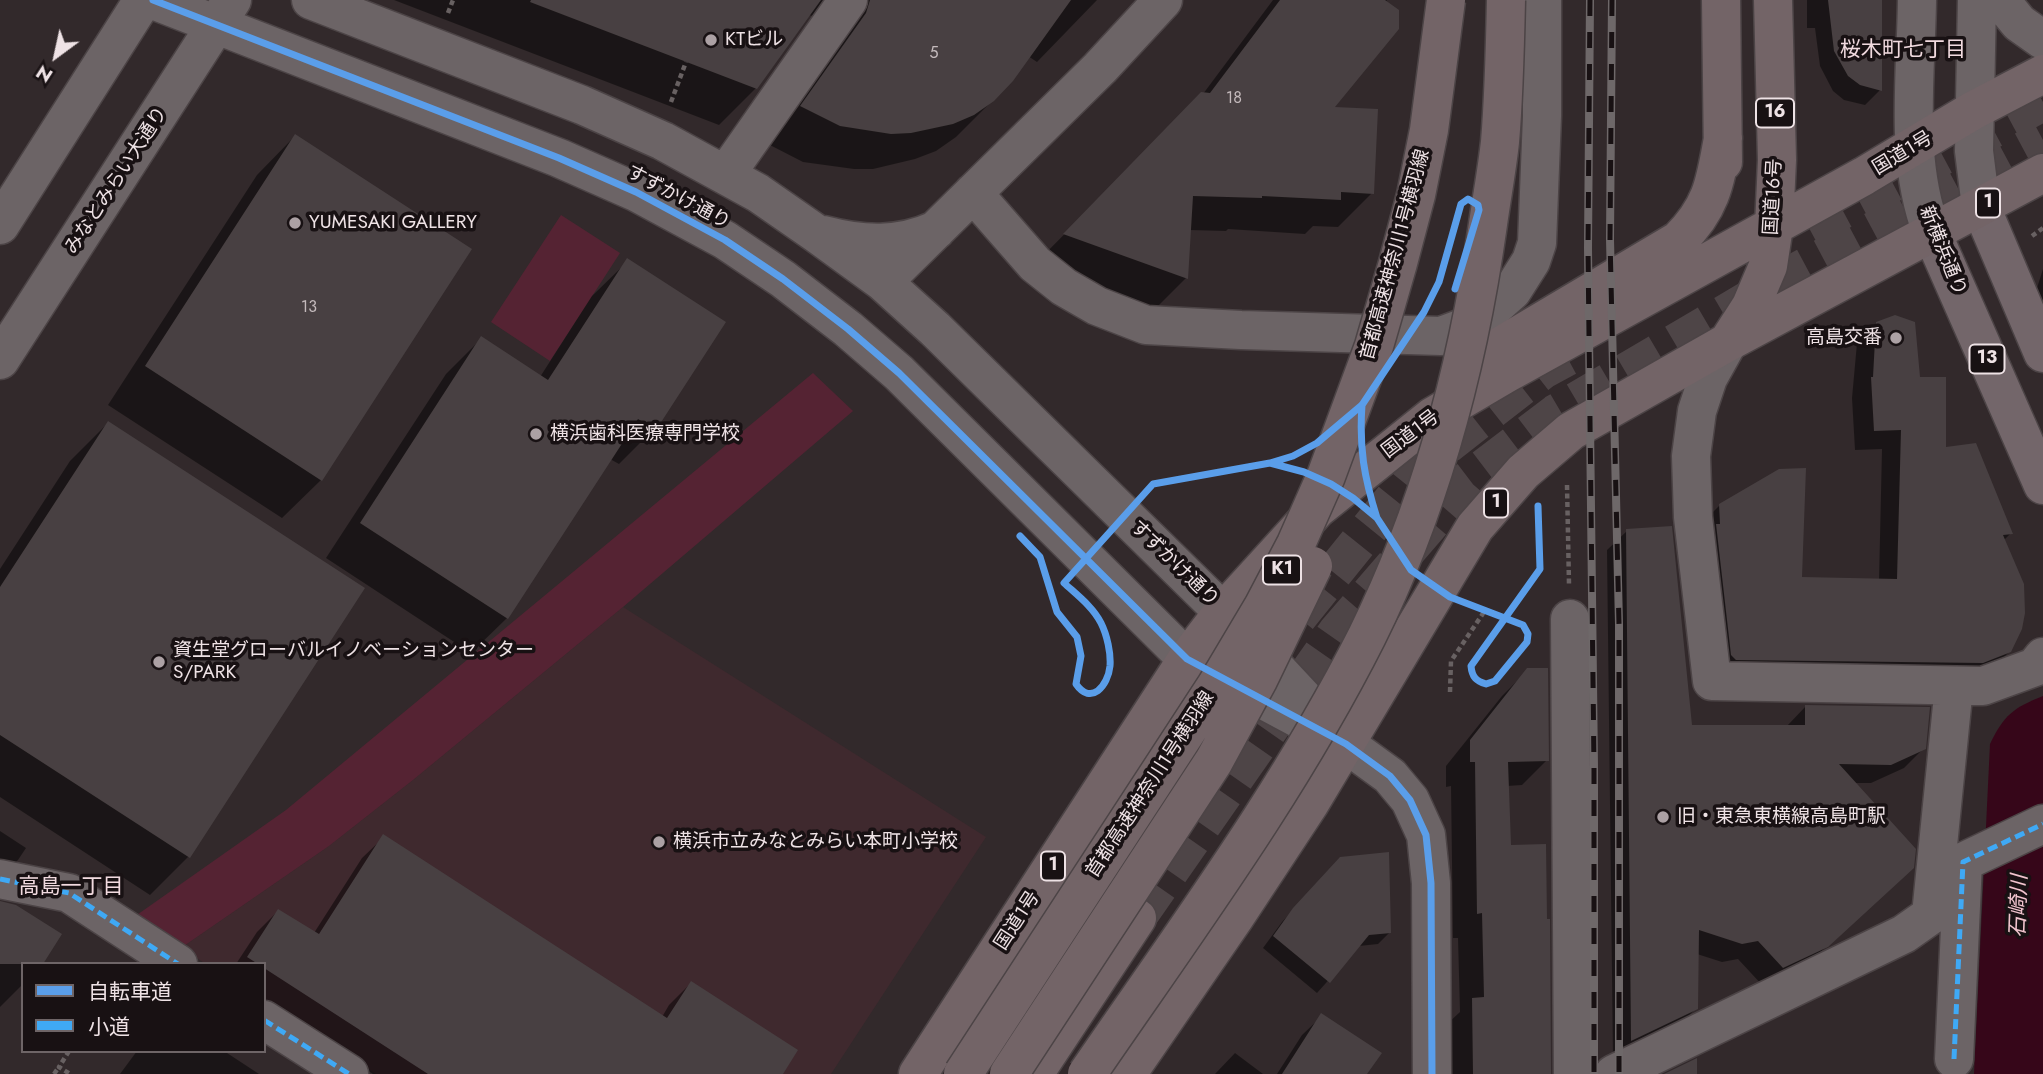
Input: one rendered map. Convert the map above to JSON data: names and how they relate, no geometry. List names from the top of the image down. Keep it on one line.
{"streets":{"highway":["16","国道1号","国道16号","1","首都高速神奈川1号横羽線","K1"],"main road":["新横浜通り","13"],"street":["みなとみらい大通り","すずかけ通り"]},"crossings":[["国道1号","国道16号"],["国道1号","すずかけ通り"],["国道1号","新横浜通り"],["みなとみらい大通り","すずかけ通り"],["国道16号","1"],["すずかけ通り","1"],["1","新横浜通り"]],"districts":["桜木町七丁目","高島一丁目"],"water":["石崎川"],"places":["KTビル","YUMESAKI GALLERY","高島交番","横浜歯科医療専門学校","資生堂グローバルイノベーションセンター S/PARK","旧・東急東横線高島町駅","横浜市立みなとみらい本町小学校"],"house_numbers":["5","18","13"],"legend":["自転車道","小道"],"north":"bottom left"}
